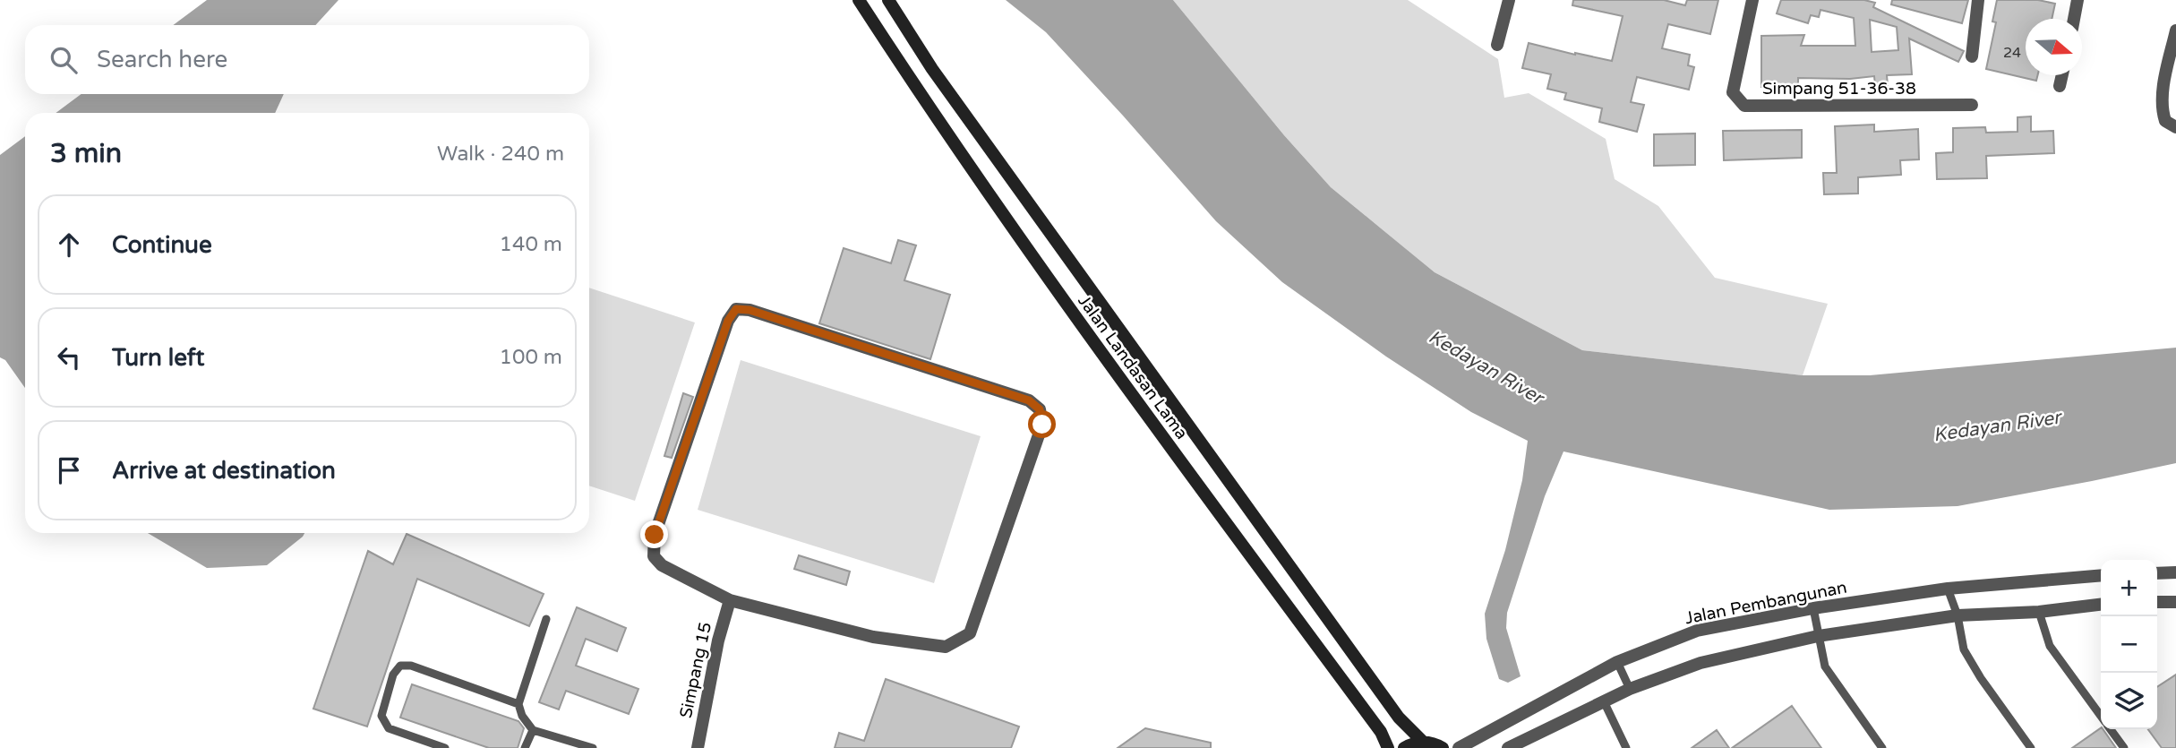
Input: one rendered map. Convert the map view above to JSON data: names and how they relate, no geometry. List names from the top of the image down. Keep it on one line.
{"streets":{"main road":["Jalan Landasan Lama"],"street":["Simpang 51-36-38","Jalan Pembangunan","Simpang 15"]},"water":["Kedayan River"],"house_numbers":["24"],"north":"right","page":{"search":"Search here","heading":["3 min","Walk · 240 m"],"list":[["Continue","140 m"],["Turn left","100 m"],"Arrive at destination"],"map_buttons":["+","−"]}}
